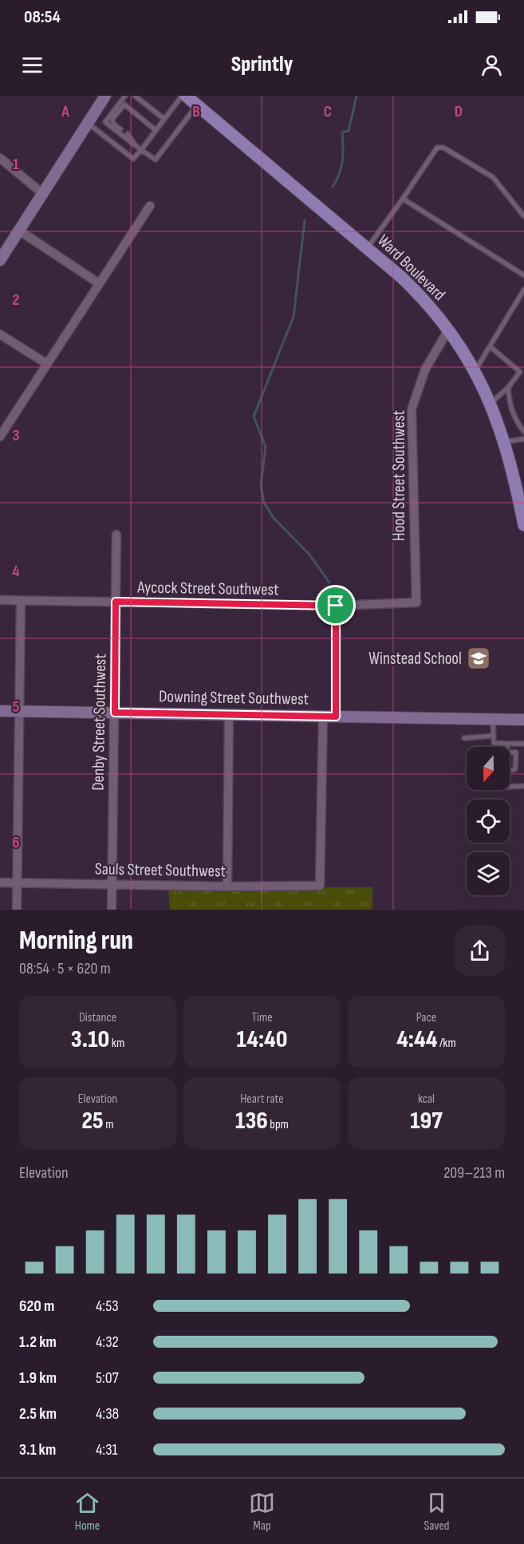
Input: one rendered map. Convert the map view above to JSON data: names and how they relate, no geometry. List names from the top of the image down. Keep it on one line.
{"streets":{"main road":["Ward Boulevard"],"street":["Hood Street Southwest","Aycock Street Southwest","Downing Street Southwest","Denby Street Southwest","Sauls Street Southwest"]},"crossings":[["Ward Boulevard","Hood Street Southwest"],["Hood Street Southwest","Aycock Street Southwest"],["Aycock Street Southwest","Denby Street Southwest"],["Downing Street Southwest","Denby Street Southwest"],["Downing Street Southwest","Sauls Street Southwest"],["Denby Street Southwest","Sauls Street Southwest"]],"places":{"school or university":["Winstead School"]},"north":"bottom","page":{"status":"08:54","header":"Sprintly","heading":["Morning run","08:54 · 5 × 620 m"],"stats":[["Distance","3.10 km"],["Time","14:40"],["Pace","4:44 /km"],["Elevation","25 m"],["Heart rate","136 bpm"],["kcal","197"]],"chart":["Elevation","209–213 m"],"list":[{"name":"620 m","note":"4:53"},{"name":"1.2 km","note":"4:32"},{"name":"1.9 km","note":"5:07"},{"name":"2.5 km","note":"4:38"},{"name":"3.1 km","note":"4:31"}],"tabs":["Home","Map","Saved"]},"grid":{"columns":["A","B","C","D"],"rows":["1","2","3","4","5","6"]}}
